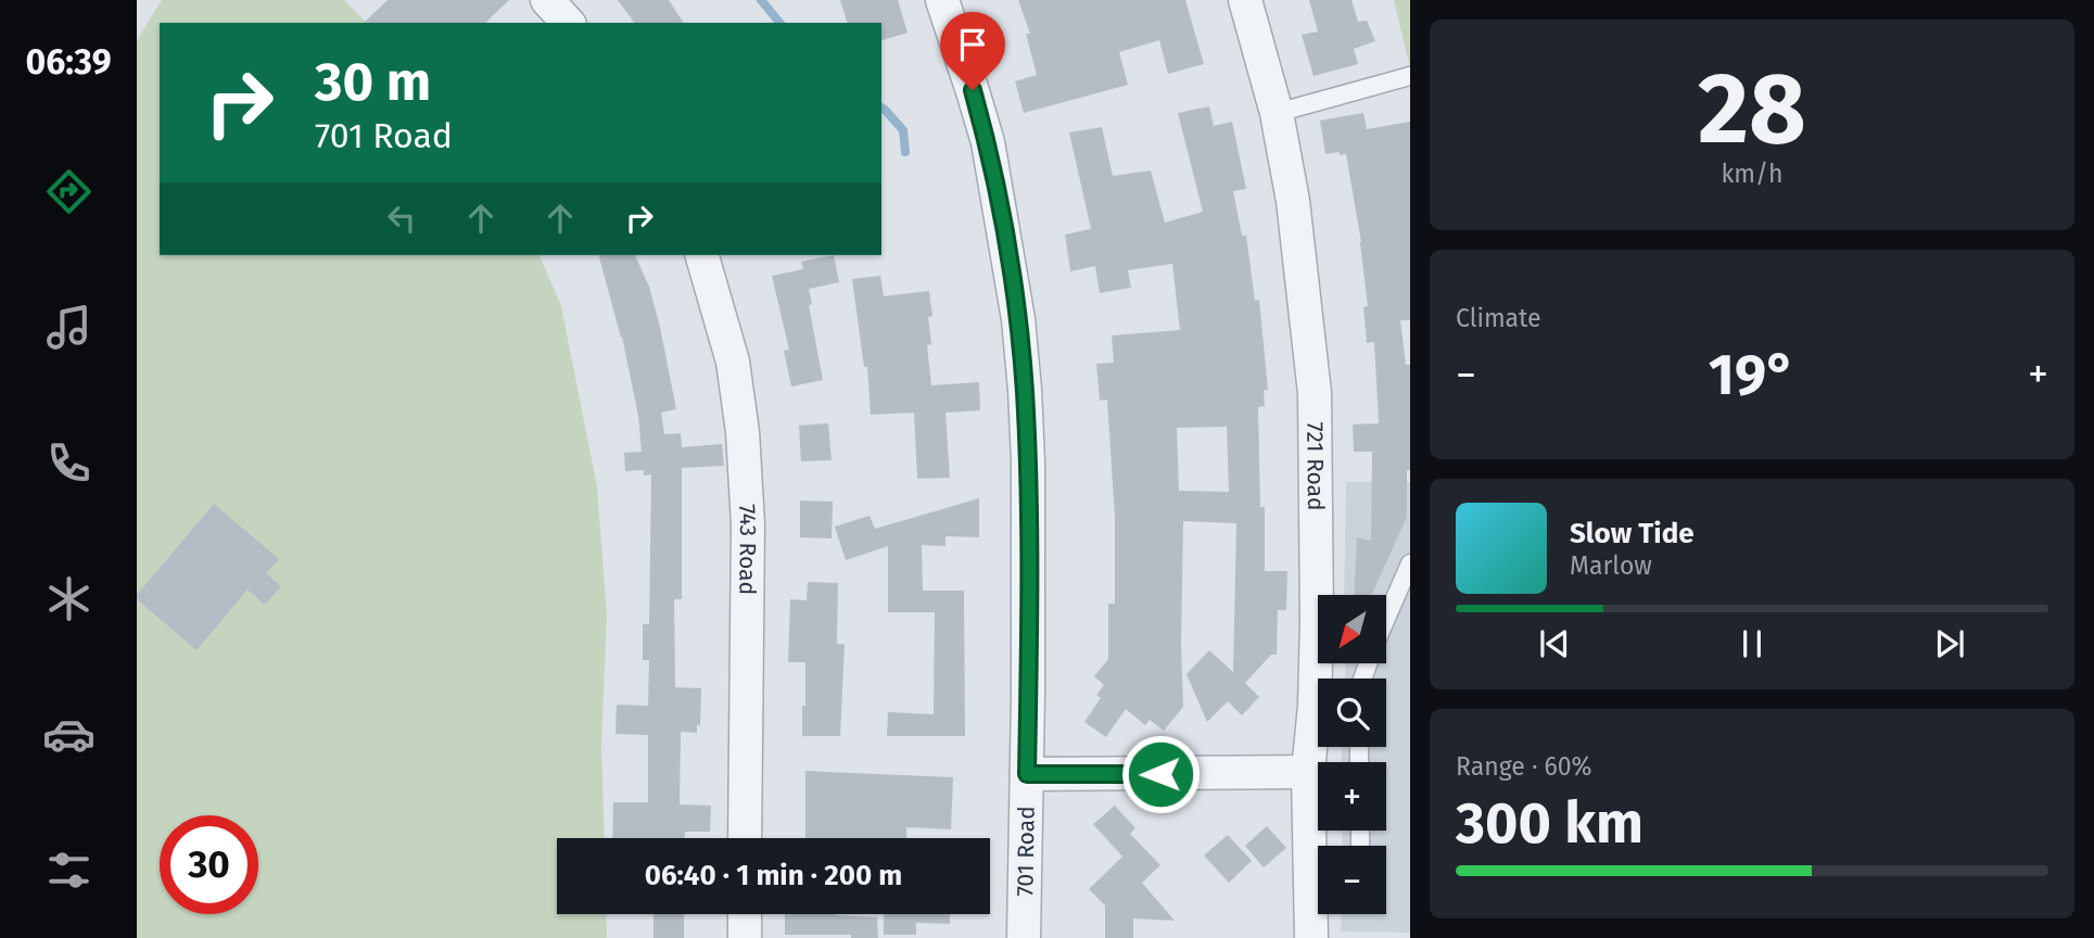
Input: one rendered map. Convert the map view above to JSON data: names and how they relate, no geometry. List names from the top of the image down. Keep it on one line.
{"streets":{"street":["721 Road","743 Road","701 Road"]},"north":"bottom left","page":{"tabs":"06:39","tile":[["28","km/h"],"Climate",["Range · 60%","300 km"]],"turn":["30 m","701 Road"],"heat":["−","19°","+"],"song":["Slow Tide","Marlow"],"map_buttons":["+","−"],"limit":"30","trip":"06:40 · 1 min · 200 m"}}
